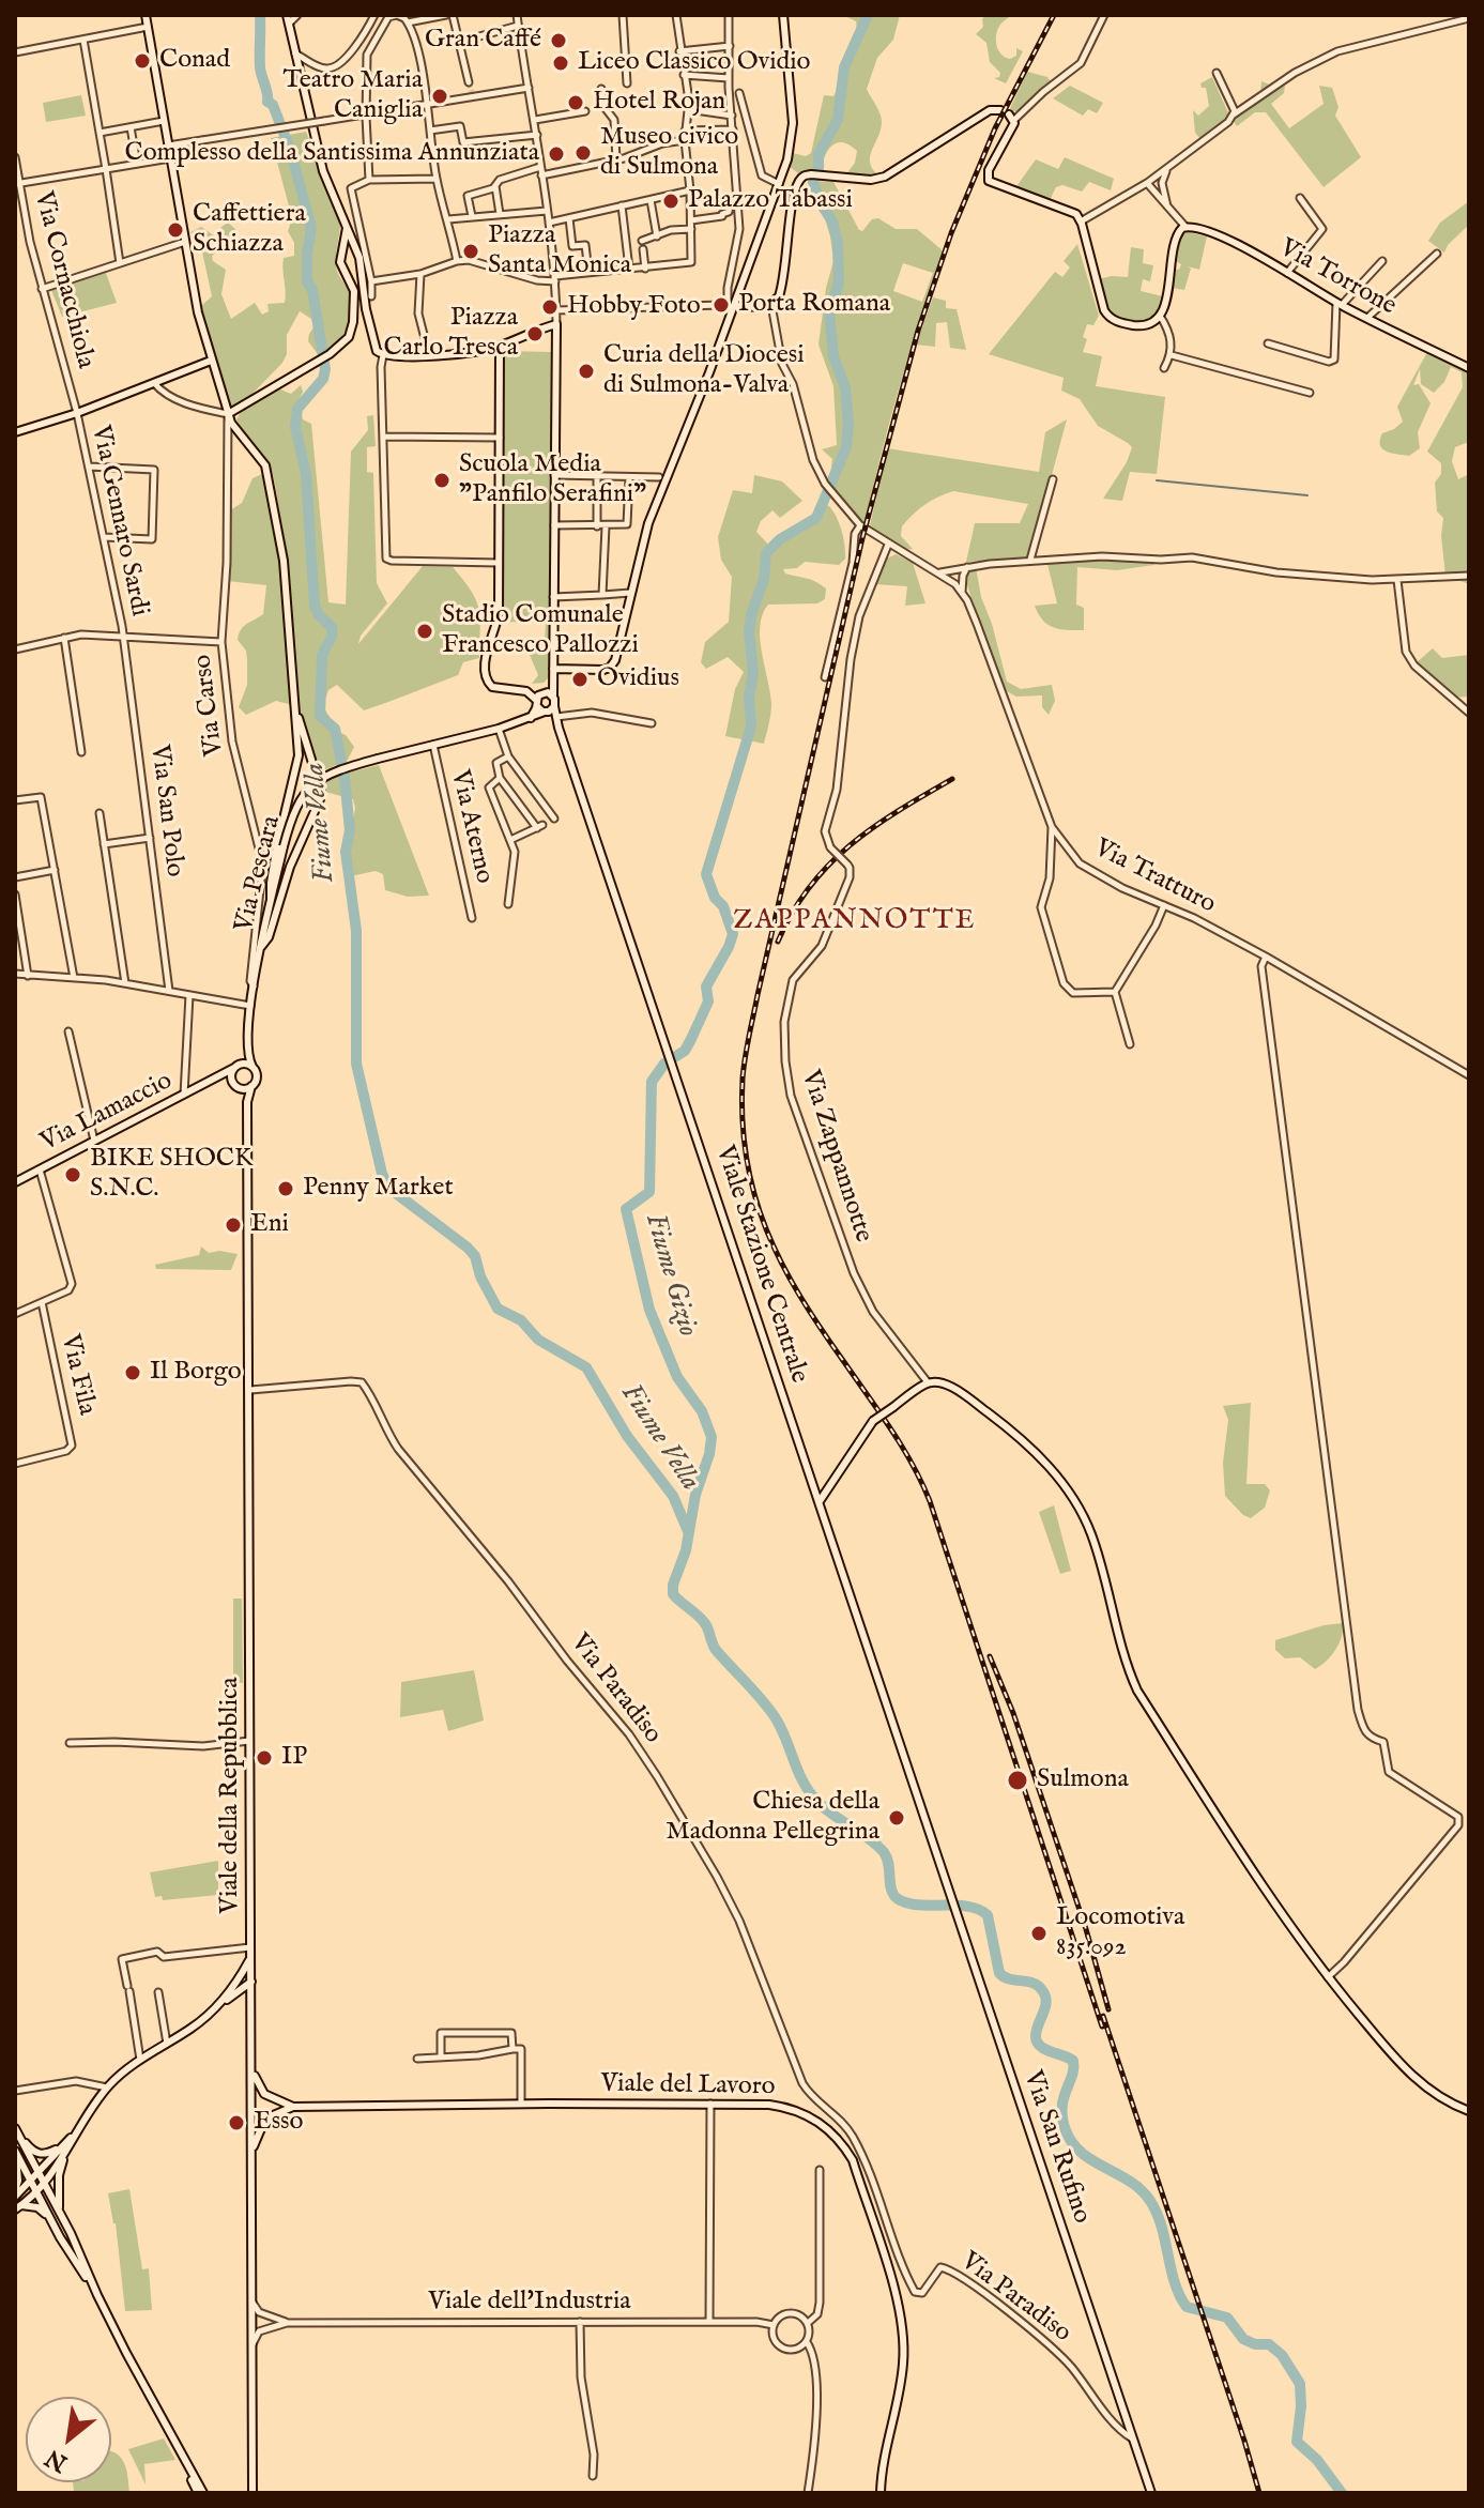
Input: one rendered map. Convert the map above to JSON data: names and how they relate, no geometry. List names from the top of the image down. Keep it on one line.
{"streets":{"street":["Via Torrone","Via Cornacchiola","Via Gennaro Sardi","Via Carso","Via San Polo","Via Aterno","Via Pescara","Via Tratturo","Via Lamaccio","Via Zappannotte","Viale Stazione Centrale","Via Fila","Via Paradiso","Viale della Repubblica","Viale del Lavoro","Via San Rufino","Viale dell'Industria"]},"crossings":[["Via Cornacchiola","Via Gennaro Sardi"],["Via Gennaro Sardi","Via San Polo"],["Via Carso","Via Pescara"],["Via Aterno","Via Pescara"],["Via Pescara","Via Lamaccio"],["Via Pescara","Viale Stazione Centrale"],["Via Pescara","Viale della Repubblica"],["Via Tratturo","Via Zappannotte"],["Via Lamaccio","Viale della Repubblica"],["Viale Stazione Centrale","Via San Rufino"],["Via Paradiso","Viale della Repubblica"],["Via Paradiso","Via San Rufino"],["Viale della Repubblica","Viale dell'Industria"]],"districts":["ZAPPANNOTTE"],"water":["Fiume Vella","Fiume Gizio"],"places":["Gran Caffé","Conad","Liceo Classico Ovidio","Teatro Maria Caniglia","Hotel Rojan","Museo civico di Sulmona","Complesso della Santissima Annunziata","Palazzo Tabassi","Caffettiera Schiazza","Piazza Santa Monica","Porta Romana","Hobby Foto","Piazza Carlo Tresca","Curia della Diocesi di Sulmona-Valva","Scuola Media \"Panfilo Serafini\"","Stadio Comunale Francesco Pallozzi","Ovidius","BIKE SHOCK S.N.C.","Penny Market","Eni","Il Borgo","IP","Sulmona","Chiesa della Madonna Pellegrina","Locomotiva 835.092","Esso"],"north":"bottom left"}
